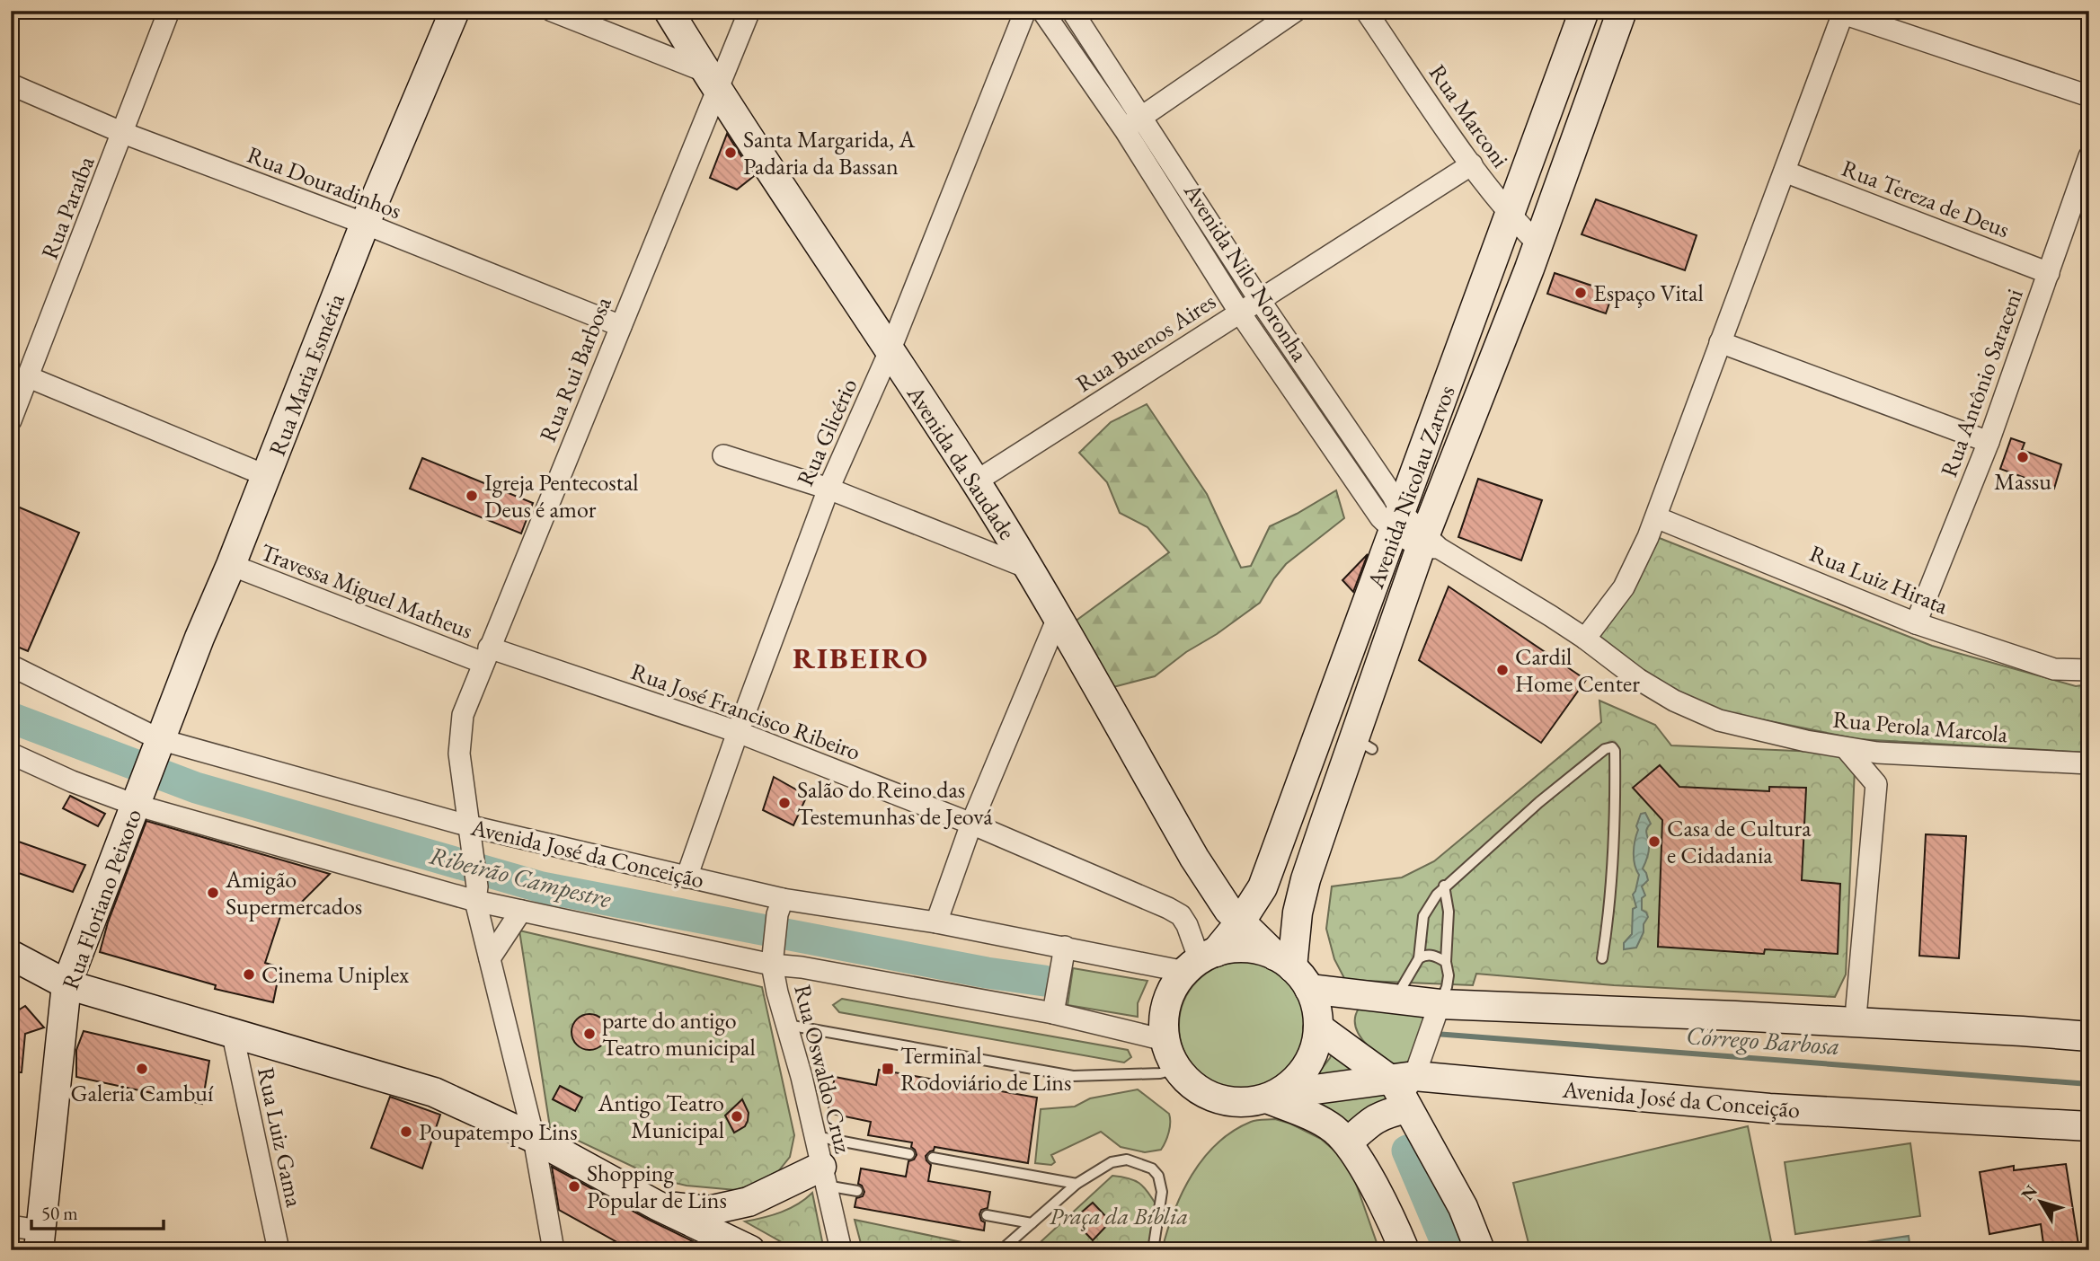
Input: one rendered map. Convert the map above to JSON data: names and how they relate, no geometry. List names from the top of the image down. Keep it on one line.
{"streets":{"main road":["Rua Maria Esméria","Avenida da Saudade","Avenida Nicolau Zarvos","Avenida José da Conceição","Rua Floriano Peixoto"],"street":["Rua Marconi","Rua Douradinhos","Rua Tereza de Deus","Rua Paraíba","Avenida Nilo Noronha","Rua Buenos Aires","Rua Rui Barbosa","Rua Antônio Saraceni","Rua Glicério","Rua Luiz Hirata","Travessa Miguel Matheus","Rua José Francisco Ribeiro","Rua Perola Marcola","Rua Oswaldo Cruz","Rua Luiz Gama"]},"crossings":[["Rua Marconi","Rua Buenos Aires"],["Rua Marconi","Avenida Nicolau Zarvos"],["Rua Douradinhos","Rua Paraíba"],["Rua Douradinhos","Rua Rui Barbosa"],["Rua Douradinhos","Rua Maria Esméria"],["Rua Tereza de Deus","Rua Antônio Saraceni"],["Avenida Nilo Noronha","Rua Buenos Aires"],["Avenida Nilo Noronha","Avenida Nicolau Zarvos"],["Avenida Nilo Noronha","Rua Perola Marcola"],["Rua Buenos Aires","Avenida da Saudade"],["Rua Rui Barbosa","Avenida da Saudade"],["Rua Rui Barbosa","Travessa Miguel Matheus"],["Rua Rui Barbosa","Rua José Francisco Ribeiro"],["Rua Rui Barbosa","Avenida José da Conceição"],["Rua Maria Esméria","Travessa Miguel Matheus"],["Rua Maria Esméria","Avenida José da Conceição"],["Rua Maria Esméria","Rua Floriano Peixoto"],["Rua Antônio Saraceni","Rua Luiz Hirata"],["Rua Glicério","Avenida da Saudade"],["Rua Glicério","Rua José Francisco Ribeiro"],["Rua Glicério","Avenida José da Conceição"],["Avenida da Saudade","Avenida Nicolau Zarvos"],["Avenida da Saudade","Rua José Francisco Ribeiro"],["Avenida da Saudade","Avenida José da Conceição"],["Avenida Nicolau Zarvos","Rua José Francisco Ribeiro"],["Avenida Nicolau Zarvos","Rua Perola Marcola"],["Avenida Nicolau Zarvos","Avenida José da Conceição"],["Travessa Miguel Matheus","Rua José Francisco Ribeiro"],["Rua José Francisco Ribeiro","Avenida José da Conceição"],["Avenida José da Conceição","Rua Floriano Peixoto"],["Avenida José da Conceição","Rua Oswaldo Cruz"]],"districts":["RIBEIRO"],"water":["Ribeirão Campestre","Córrego Barbosa"],"parks":["Praça da Bíblia"],"places":{"other":["Santa Margarida, A Padaria da Bassan","Espaço Vital","Massu","Igreja Pentecostal Deus é amor","Cardil Home Center","Salão do Reino das Testemunhas de Jeová","Casa de Cultura e Cidadania","Amigão Supermercados","Cinema Uniplex","parte do antigo Teatro municipal","Galeria Cambuí","Antigo Teatro Municipal","Poupatempo Lins","Shopping Popular de Lins"],"transit":["Terminal Rodoviário de Lins"]},"scale_bar":"50 m","north":"top left"}
